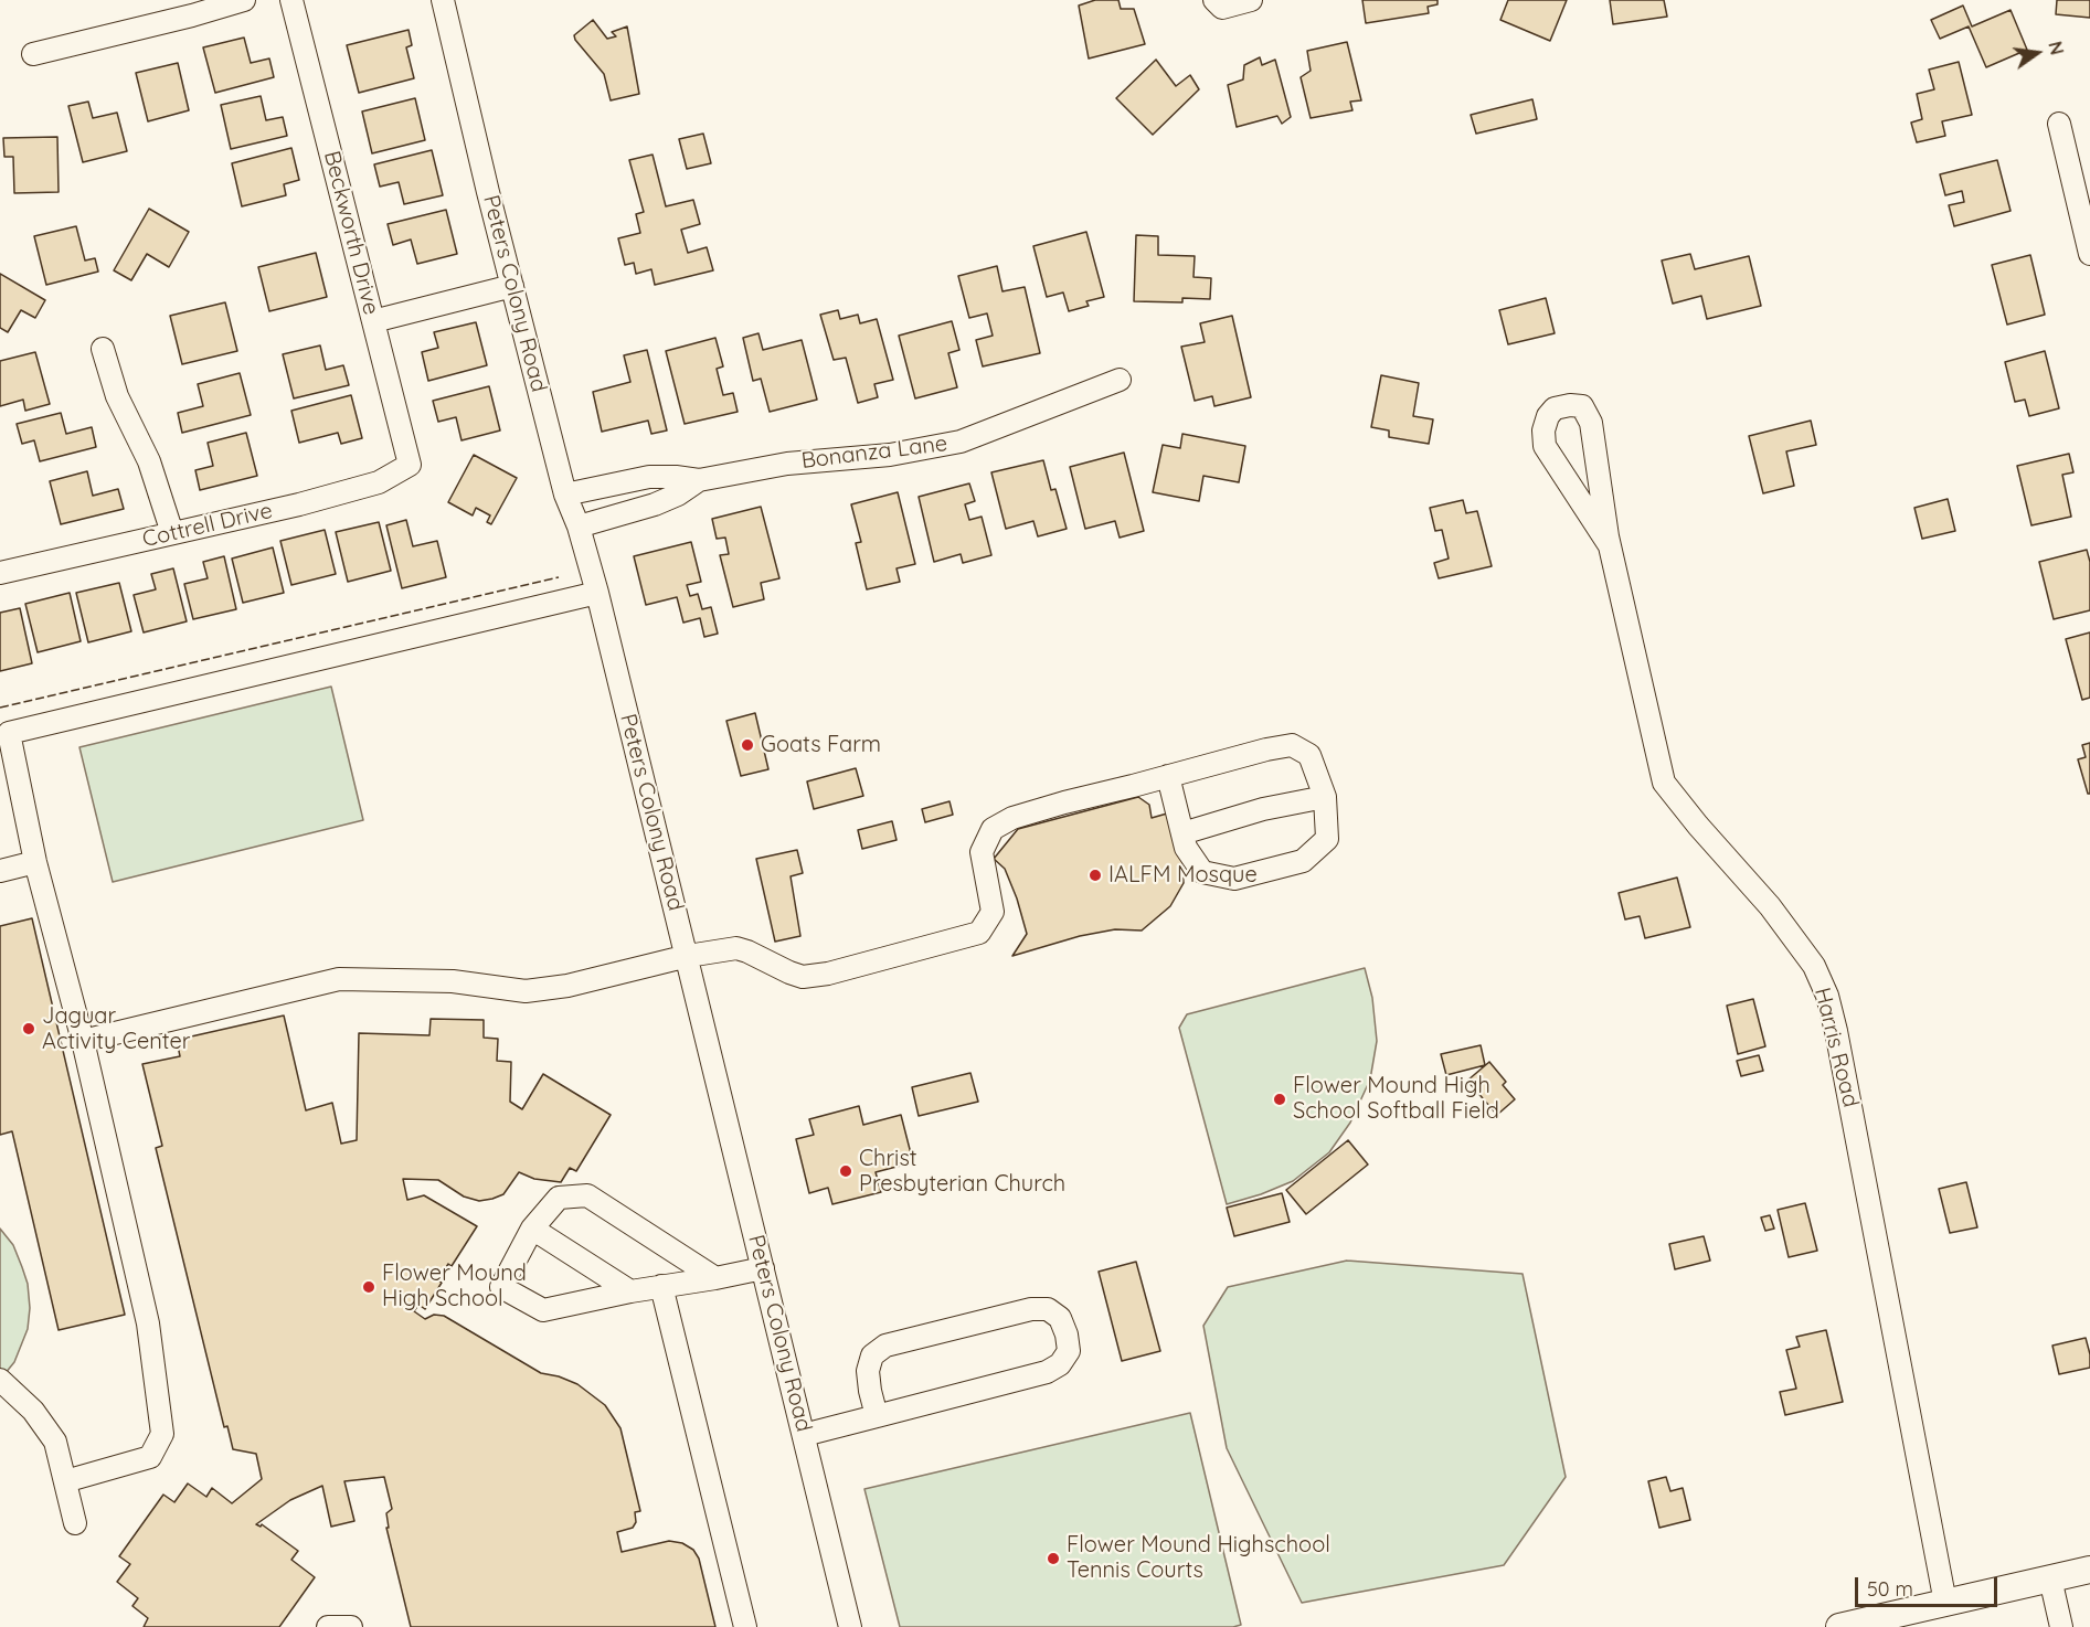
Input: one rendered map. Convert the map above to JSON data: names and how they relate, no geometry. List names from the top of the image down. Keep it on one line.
{"streets":{"street":["Beckworth Drive","Peters Colony Road","Bonanza Lane","Cottrell Drive","Harris Road"]},"crossings":[["Beckworth Drive","Cottrell Drive"],["Peters Colony Road","Bonanza Lane"]],"places":["Goats Farm","IALFM Mosque","Jaguar Activity Center","Flower Mound High School Softball Field","Christ Presbyterian Church","Flower Mound High School","Flower Mound Highschool Tennis Courts"],"scale_bar":"50 m","north":"right"}
